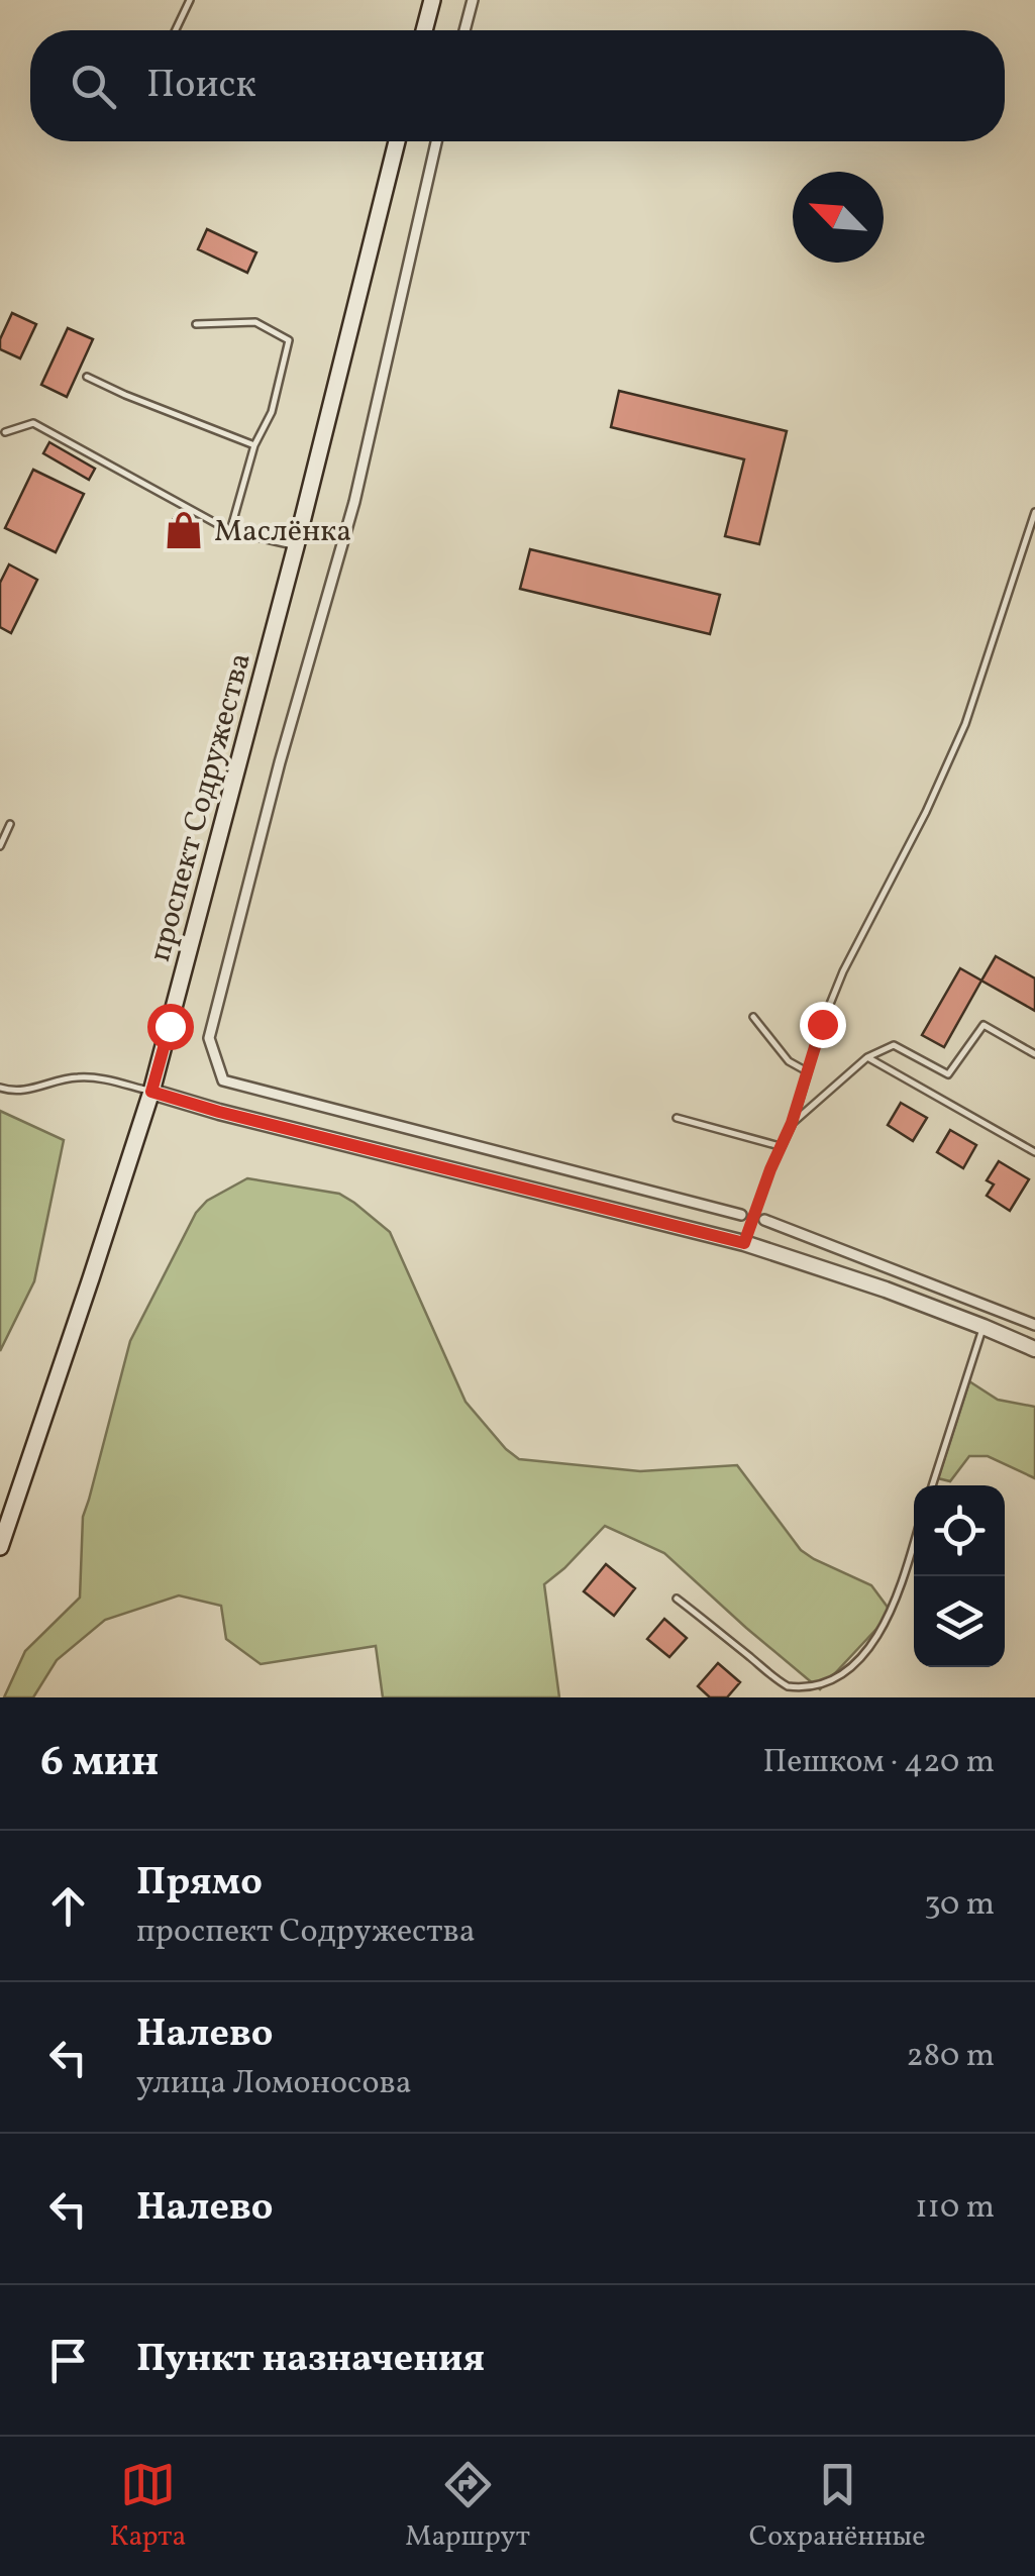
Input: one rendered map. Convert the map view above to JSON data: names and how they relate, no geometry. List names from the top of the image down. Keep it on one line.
{"streets":{"main road":["проспект Содружества"]},"places":{"shop":["Маслёнка"]},"north":"top left","page":{"search":"Поиск","heading":["6 мин","Пешком · 420 m"],"list":[["Прямо","проспект Содружества","30 m"],["Налево","улица Ломоносова","280 m"],["Налево","110 m"],"Пункт назначения"],"nav":["Карта","Маршрут","Сохранённые"]}}
